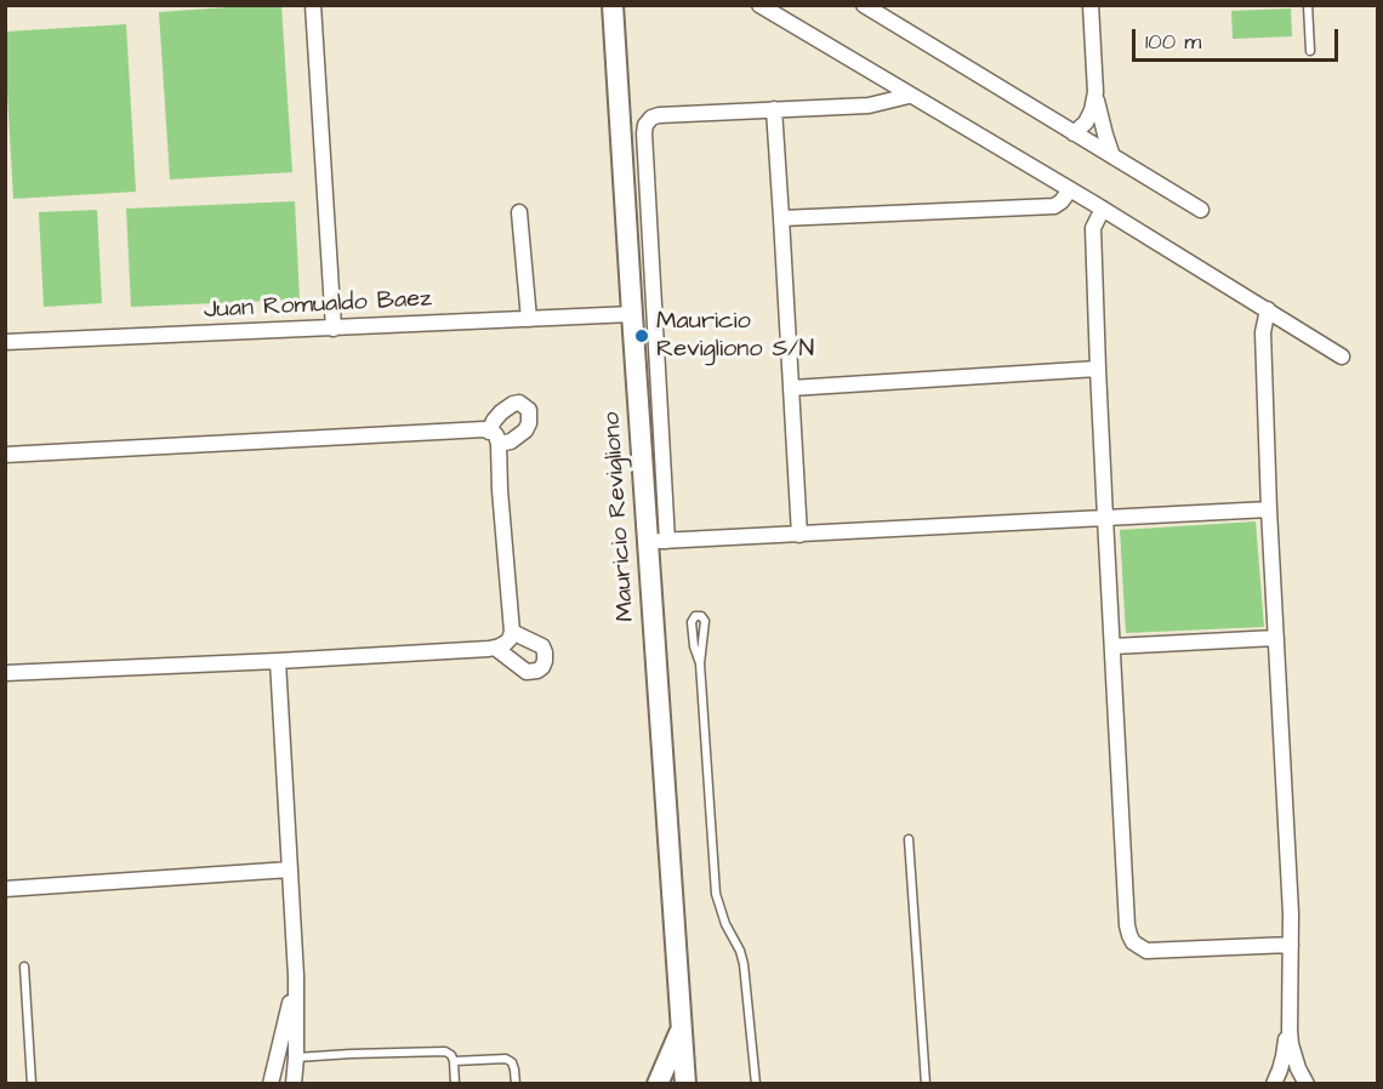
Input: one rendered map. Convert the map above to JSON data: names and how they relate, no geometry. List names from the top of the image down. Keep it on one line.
{"streets":{"main road":["Mauricio Revigliono"],"street":["Juan Romualdo Baez"]},"crossings":[["Juan Romualdo Baez","Mauricio Revigliono"]],"places":["Mauricio Revigliono S/N"],"scale_bar":"100 m"}
